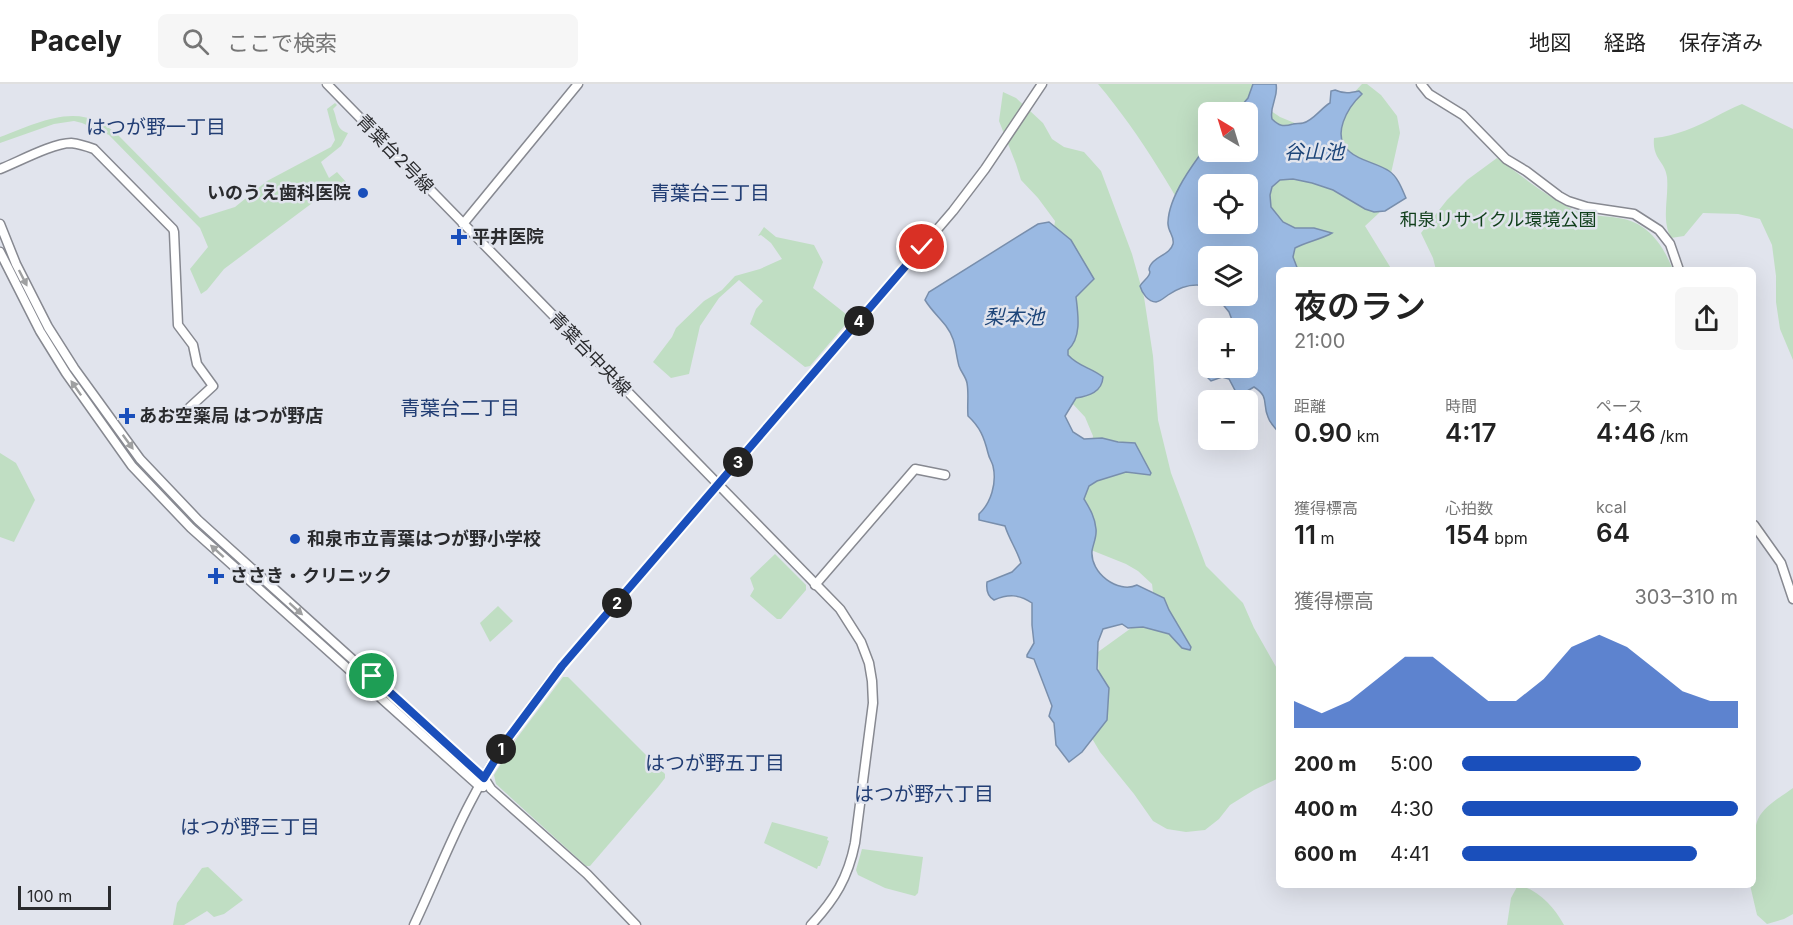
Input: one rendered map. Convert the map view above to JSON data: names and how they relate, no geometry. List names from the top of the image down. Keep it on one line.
{"streets":{"street":["青葉台2号線","青葉台中央線"]},"crossings":[["青葉台2号線","青葉台中央線"]],"districts":["はつが野一丁目","青葉台三丁目","青葉台二丁目","はつが野五丁目","はつが野六丁目","はつが野三丁目"],"water":["谷山池","梨本池"],"parks":["和泉リサイクル環境公園"],"places":{"other":["いのうえ歯科医院","和泉市立青葉はつが野小学校"],"health":["平井医院","あお空薬局 はつが野店","ささき・クリニック"]},"scale_bar":"100 m","north":"top left","page":{"header":"Pacely","search":"ここで検索","nav":["地図","経路","保存済み"],"map_buttons":["+","−"],"heading":["夜のラン","21:00"],"pins":["4","3","2","1"],"stats":[["距離","0.90 km"],["時間","4:17"],["ペース","4:46 /km"],["獲得標高","11 m"],["心拍数","154 bpm"],["kcal","64"]],"chart":["獲得標高","303–310 m"],"list":[{"name":"200 m","note":"5:00"},{"name":"400 m","note":"4:30"},{"name":"600 m","note":"4:41"}],"scale":"100 m"}}
